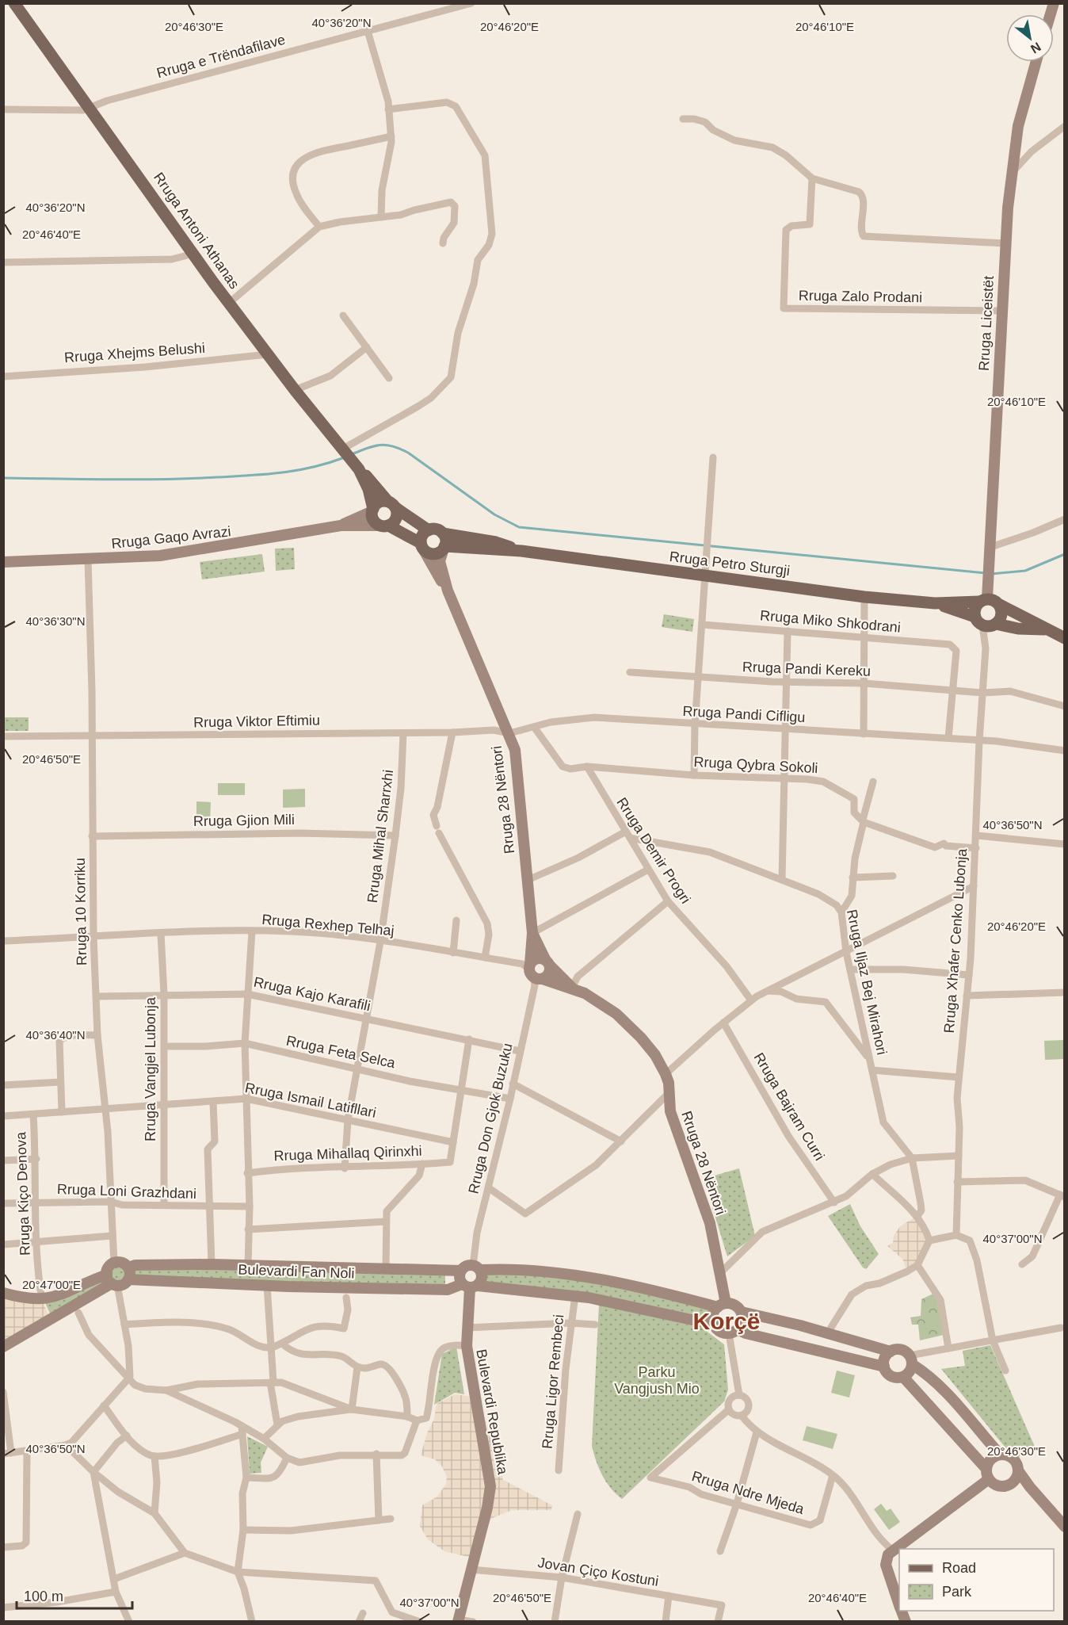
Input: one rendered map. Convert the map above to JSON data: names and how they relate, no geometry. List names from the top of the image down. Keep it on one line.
{"streets":{"main road":["Rruga Antoni Athanas","Rruga Liceistët","Rruga Gaqo Avrazi","Rruga Petro Sturgji","Rruga 28 Nëntori","Bulevardi Fan Noli","Bulevardi Republika"],"street":["Rruga e Trëndafilave","Rruga Zalo Prodani","Rruga Xhejms Belushi","Rruga Miko Shkodrani","Rruga Pandi Kereku","Rruga Pandi Cifligu","Rruga Viktor Eftimiu","Rruga Qybra Sokoli","Rruga Gjion Mili","Rruga Mihal Sharrxhi","Rruga Demir Progri","Rruga 10 Korriku","Rruga Rexhep Telhaj","Rruga Xhafer Cenko Lubonja","Rruga Iljaz Bej Mirahori","Rruga Kajo Karafili","Rruga Feta Selca","Rruga Vangjel Lubonja","Rruga Ismail Latifllari","Rruga Bajram Curri","Rruga Don Gjok Buzuku","Rruga Mihallaq Qirinxhi","Rruga Loni Grazhdani","Rruga Kiço Denova","Rruga Ligor Rembeci","Rruga Ndre Mjeda","Jovan Çiço Kostuni"]},"crossings":[["Rruga e Trëndafilave","Rruga Antoni Athanas"],["Rruga Antoni Athanas","Rruga Xhejms Belushi"],["Rruga Antoni Athanas","Rruga Gaqo Avrazi"],["Rruga Antoni Athanas","Rruga Petro Sturgji"],["Rruga Antoni Athanas","Rruga 28 Nëntori"],["Rruga Zalo Prodani","Rruga Liceistët"],["Rruga Liceistët","Rruga Petro Sturgji"],["Rruga Liceistët","Rruga Xhafer Cenko Lubonja"],["Rruga Gaqo Avrazi","Rruga 10 Korriku"],["Rruga Petro Sturgji","Rruga 28 Nëntori"],["Rruga Petro Sturgji","Rruga Xhafer Cenko Lubonja"],["Rruga Miko Shkodrani","Rruga Pandi Kereku"],["Rruga Pandi Kereku","Rruga Xhafer Cenko Lubonja"],["Rruga Pandi Cifligu","Rruga Viktor Eftimiu"],["Rruga Pandi Cifligu","Rruga 28 Nëntori"],["Rruga Pandi Cifligu","Rruga Xhafer Cenko Lubonja"],["Rruga Viktor Eftimiu","Rruga 28 Nëntori"],["Rruga Viktor Eftimiu","Rruga Mihal Sharrxhi"],["Rruga Viktor Eftimiu","Rruga 10 Korriku"],["Rruga Qybra Sokoli","Rruga Demir Progri"],["Rruga 28 Nëntori","Rruga Rexhep Telhaj"],["Rruga 28 Nëntori","Rruga Don Gjok Buzuku"],["Rruga 28 Nëntori","Bulevardi Fan Noli"],["Rruga Gjion Mili","Rruga Mihal Sharrxhi"],["Rruga Gjion Mili","Rruga 10 Korriku"],["Rruga Mihal Sharrxhi","Rruga Rexhep Telhaj"],["Rruga Mihal Sharrxhi","Rruga Kajo Karafili"],["Rruga Mihal Sharrxhi","Rruga Feta Selca"],["Rruga Mihal Sharrxhi","Rruga Ismail Latifllari"],["Rruga Mihal Sharrxhi","Rruga Mihallaq Qirinxhi"],["Rruga Demir Progri","Rruga Iljaz Bej Mirahori"],["Rruga 10 Korriku","Rruga Rexhep Telhaj"],["Rruga 10 Korriku","Rruga Kajo Karafili"],["Rruga 10 Korriku","Rruga Ismail Latifllari"],["Rruga 10 Korriku","Rruga Loni Grazhdani"],["Rruga 10 Korriku","Bulevardi Fan Noli"],["Rruga Rexhep Telhaj","Rruga Vangjel Lubonja"],["Rruga Rexhep Telhaj","Rruga Don Gjok Buzuku"],["Rruga Kajo Karafili","Rruga Vangjel Lubonja"],["Rruga Kajo Karafili","Rruga Don Gjok Buzuku"],["Rruga Feta Selca","Rruga Vangjel Lubonja"],["Rruga Feta Selca","Rruga Don Gjok Buzuku"],["Rruga Vangjel Lubonja","Rruga Ismail Latifllari"],["Rruga Vangjel Lubonja","Rruga Loni Grazhdani"],["Rruga Ismail Latifllari","Rruga Mihallaq Qirinxhi"],["Rruga Ismail Latifllari","Rruga Kiço Denova"],["Rruga Don Gjok Buzuku","Bulevardi Fan Noli"],["Rruga Don Gjok Buzuku","Bulevardi Republika"],["Rruga Loni Grazhdani","Rruga Kiço Denova"],["Rruga Kiço Denova","Bulevardi Fan Noli"],["Bulevardi Fan Noli","Rruga Ligor Rembeci"],["Bulevardi Fan Noli","Bulevardi Republika"],["Bulevardi Republika","Jovan Çiço Kostuni"]],"districts":["Korçë"],"parks":["Parku Vangjush Mio"],"legend":["Road","Park"],"scale_bar":"100 m","north":"bottom right","coordinates":["40°36'20\"N","20°46'30\"E","20°46'20\"E","20°46'10\"E","20°46'40\"E","40°36'30\"N","20°46'50\"E","40°36'50\"N","40°36'40\"N","40°37'00\"N","20°47'00\"E"]}
